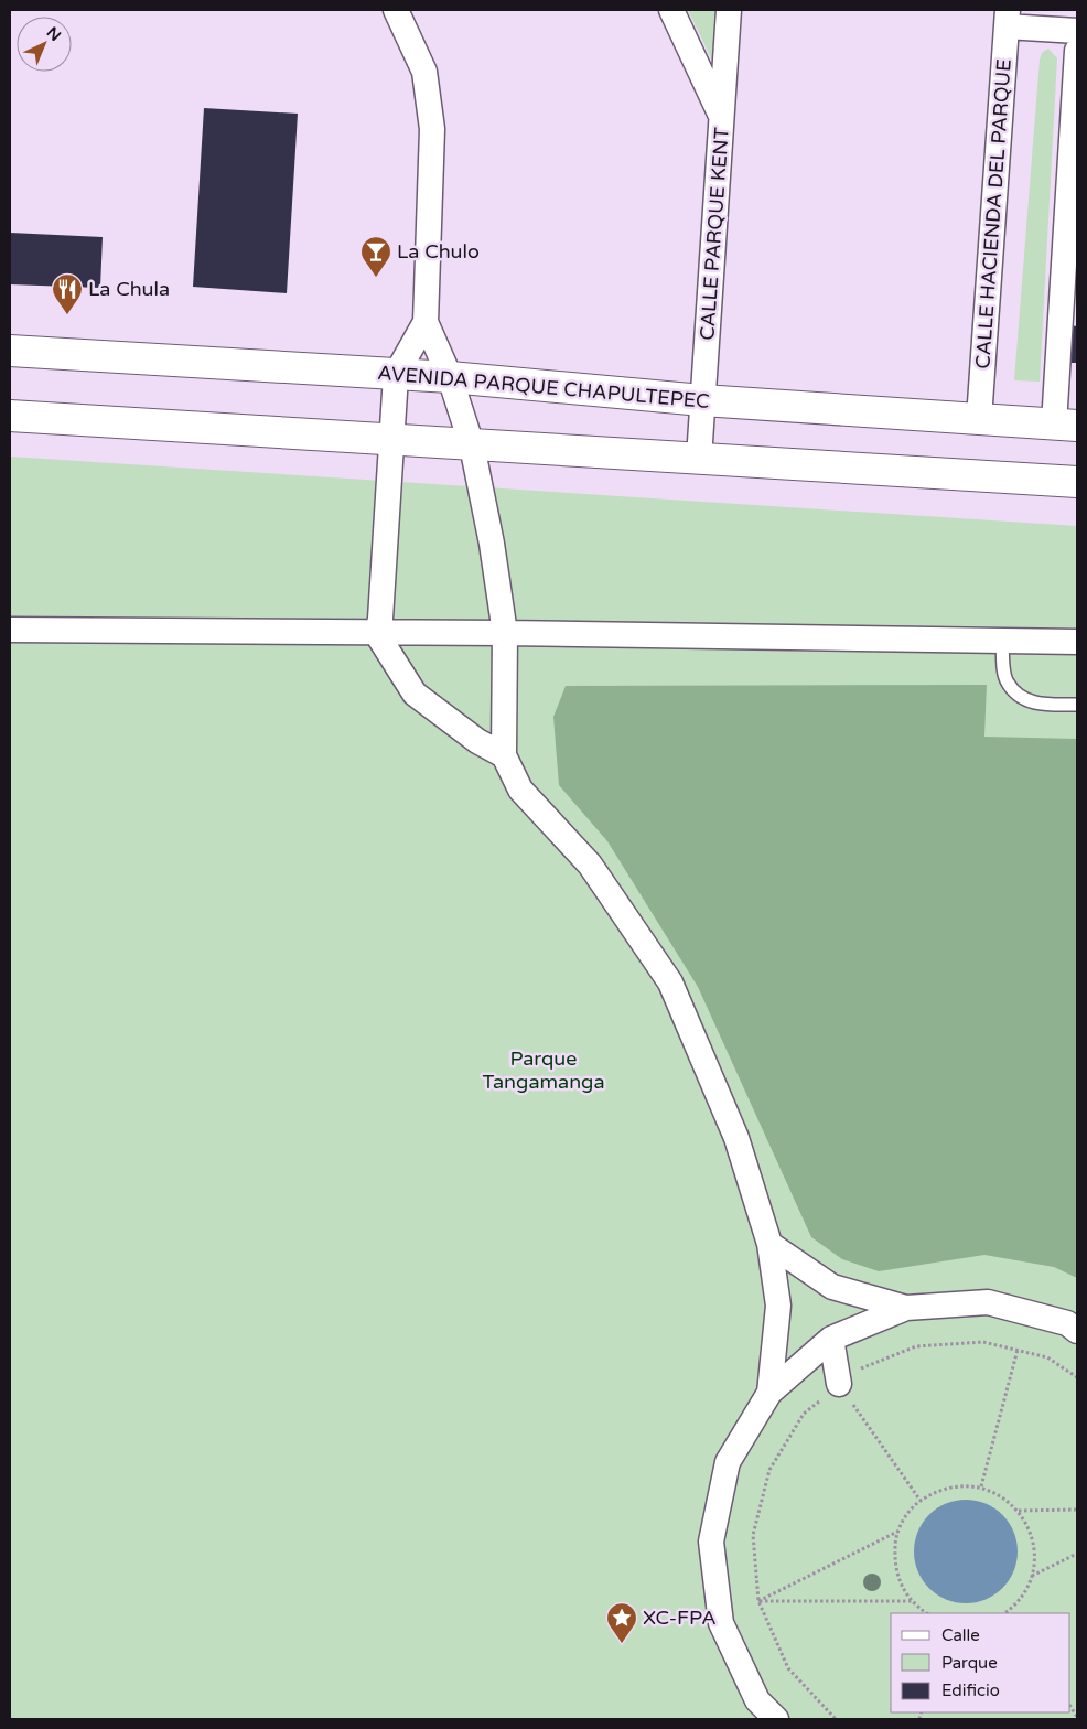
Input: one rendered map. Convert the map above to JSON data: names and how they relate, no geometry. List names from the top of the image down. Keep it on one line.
{"streets":{"main road":["AVENIDA PARQUE CHAPULTEPEC"],"street":["CALLE HACIENDA DEL PARQUE","CALLE PARQUE KENT"]},"crossings":[["CALLE HACIENDA DEL PARQUE","AVENIDA PARQUE CHAPULTEPEC"],["CALLE PARQUE KENT","AVENIDA PARQUE CHAPULTEPEC"]],"parks":["Parque Tangamanga"],"places":{"bar":["La Chulo"],"restaurant":["La Chula"],"place":["XC-FPA"]},"legend":["Calle","Parque","Edificio"],"north":"top right"}
